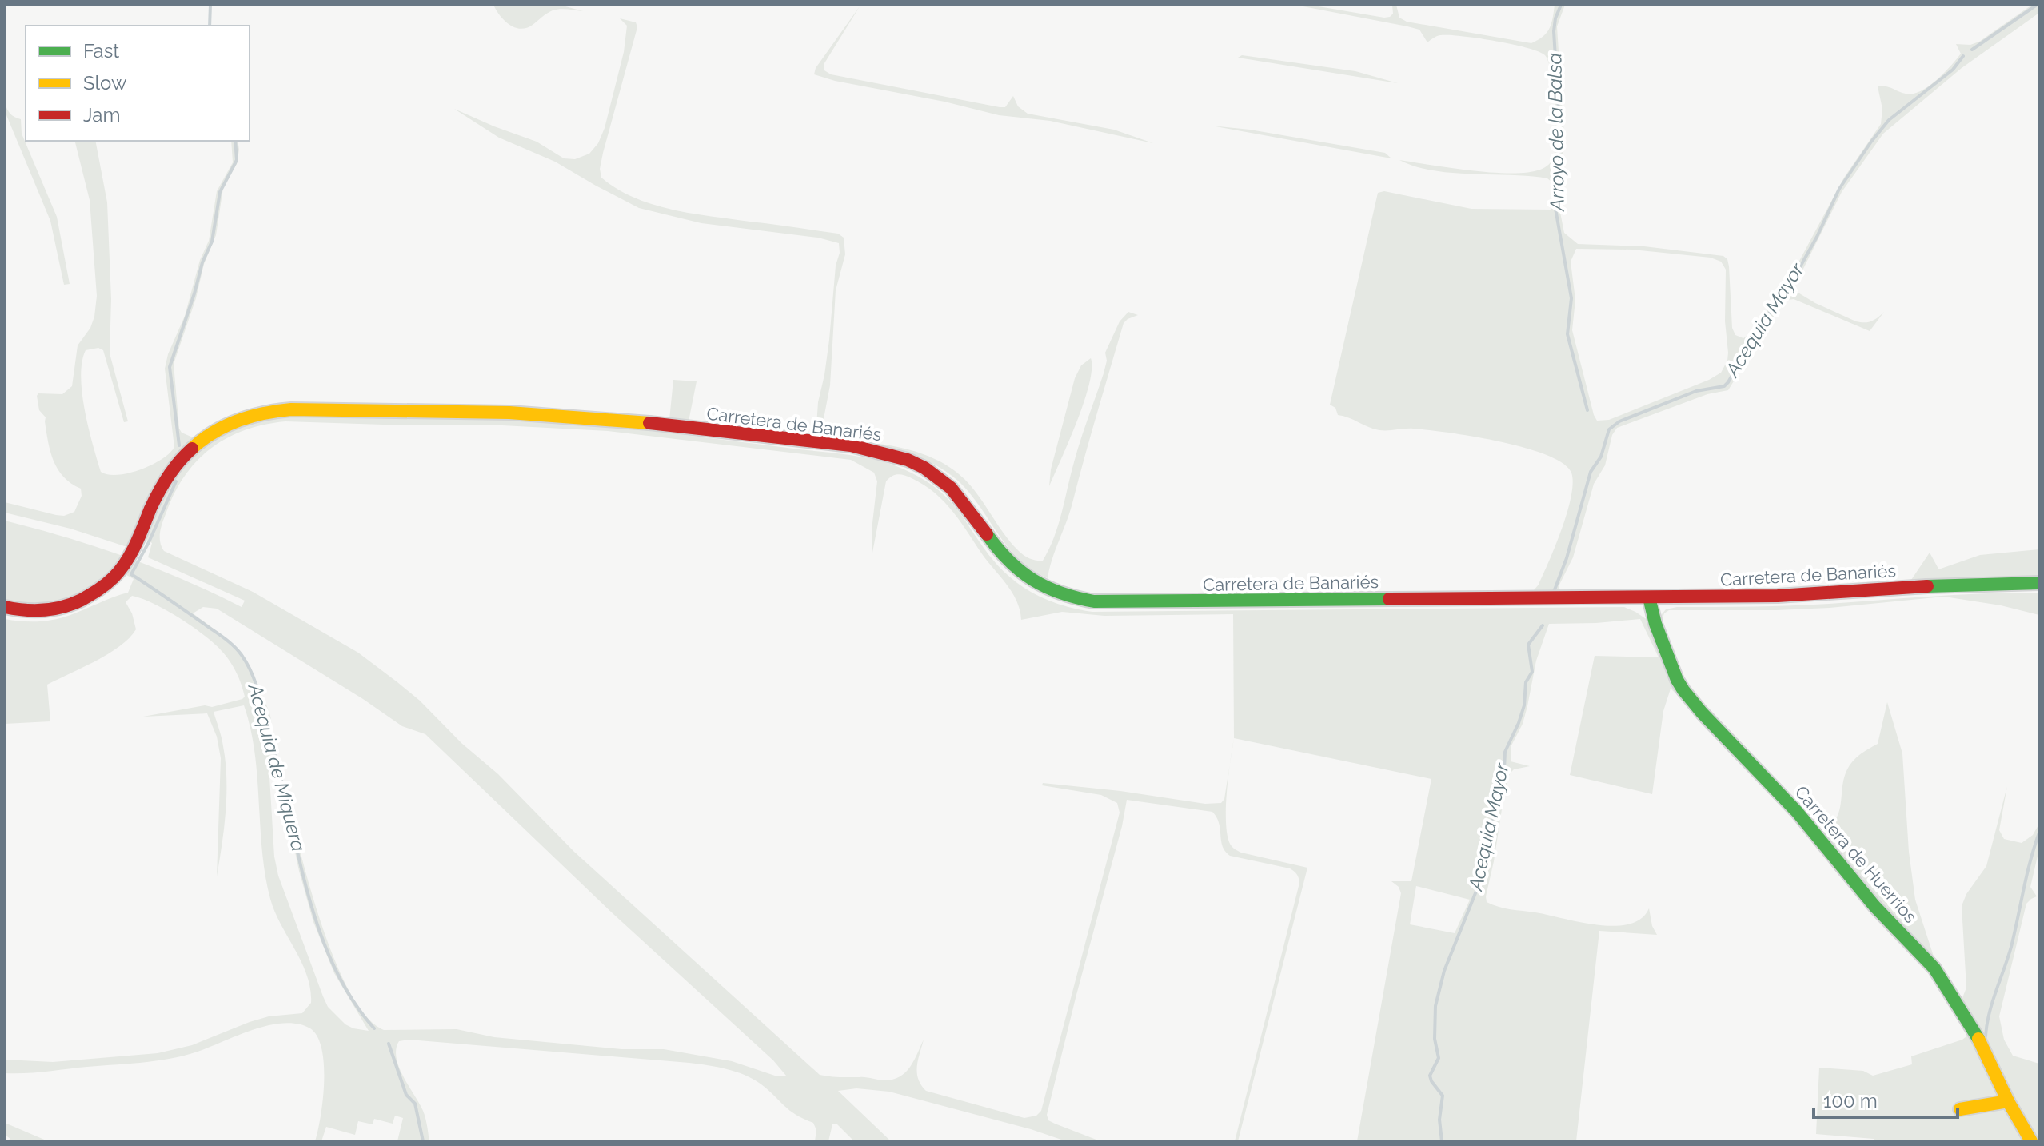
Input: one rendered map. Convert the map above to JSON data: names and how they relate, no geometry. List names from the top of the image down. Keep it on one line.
{"streets":{"street":["Carretera de Banariés","Carretera de Huerrios"]},"crossings":[["Carretera de Banariés","Carretera de Huerrios"]],"water":["Arroyo de la Balsa","Acequia Mayor","Acequia de Miquera"],"legend":["Fast","Slow","Jam"],"scale_bar":"100 m"}
